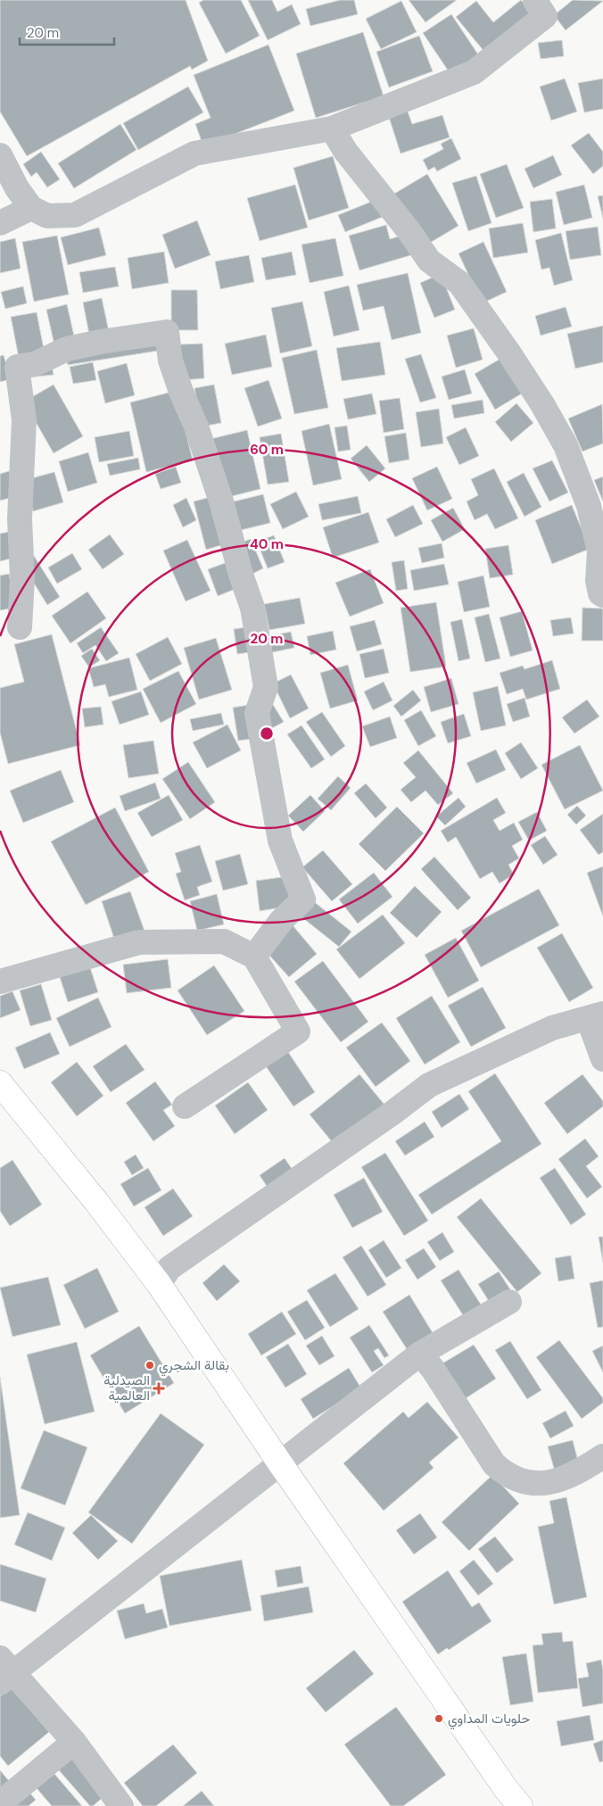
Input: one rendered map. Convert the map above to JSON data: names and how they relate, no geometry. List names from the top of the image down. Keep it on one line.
{"places":{"other":["بقالة الشجري","حلويات المداوي"],"health":["الصيدلية العالمية"]},"scale_bar":"20 m","rings":["60 m","40 m","20 m"]}
